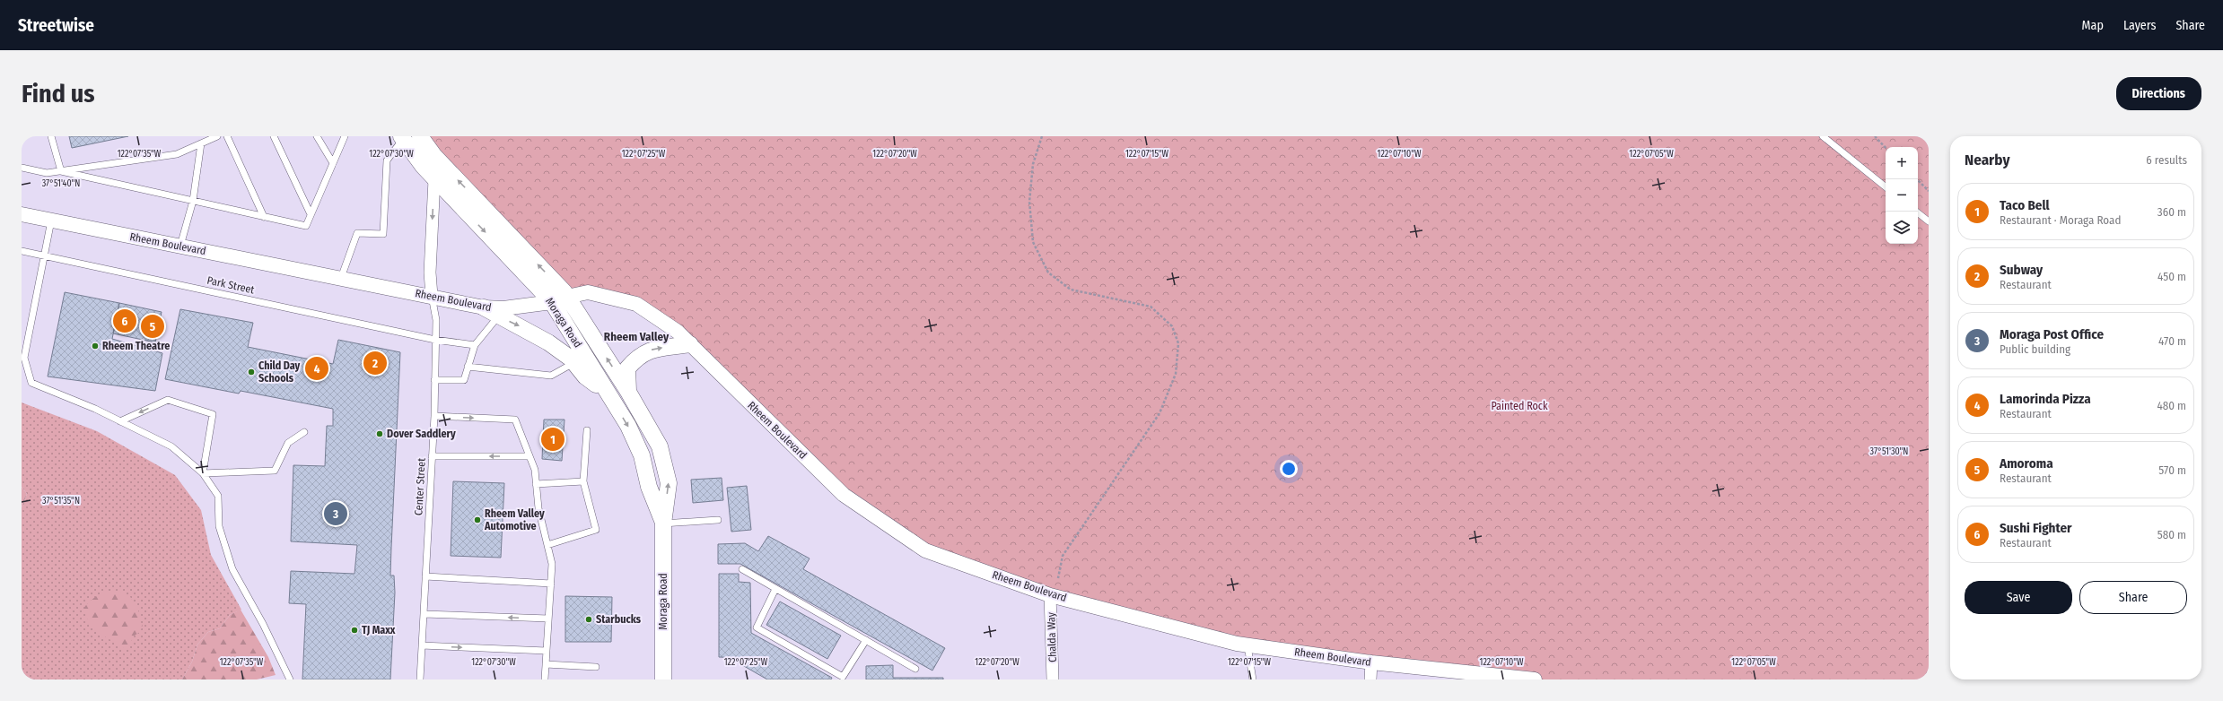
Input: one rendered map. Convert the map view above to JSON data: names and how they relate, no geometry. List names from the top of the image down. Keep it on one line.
{"streets":{"main road":["Moraga Road"],"street":["Rheem Boulevard","Chalda Way"],"lane":["Park Street","Center Street"]},"crossings":[["Rheem Boulevard","Moraga Road"],["Rheem Boulevard","Center Street"],["Rheem Boulevard","Chalda Way"],["Park Street","Center Street"]],"districts":["Rheem Valley"],"parks":["Painted Rock"],"places":["Rheem Theatre","Child Day Schools","Dover Saddlery","Rheem Valley Automotive","Starbucks","TJ Maxx"],"page":{"header":"Streetwise","nav":["Map","Layers","Share"],"buttons":["Directions",["Save","Share"]],"title":"Find us","heading":["Nearby","6 results"],"map_buttons":["+","−"],"list":[{"mark":"1","name":"Taco Bell","note":"Restaurant · Moraga Road","value":"360 m"},{"mark":"2","name":"Subway","note":"Restaurant","value":"450 m"},{"mark":"3","name":"Moraga Post Office","note":"Public building","value":"470 m"},{"mark":"4","name":"Lamorinda Pizza","note":"Restaurant","value":"480 m"},{"mark":"5","name":"Amoroma","note":"Restaurant","value":"570 m"},{"mark":"6","name":"Sushi Fighter","note":"Restaurant","value":"580 m"}],"pins":["6","5","2","4","1","3"]},"coordinates":["122°07'35\"W","122°07'30\"W","122°07'25\"W","122°07'20\"W","122°07'15\"W","122°07'10\"W","122°07'05\"W","37°51'40\"N","37°51'30\"N","37°51'35\"N"]}
